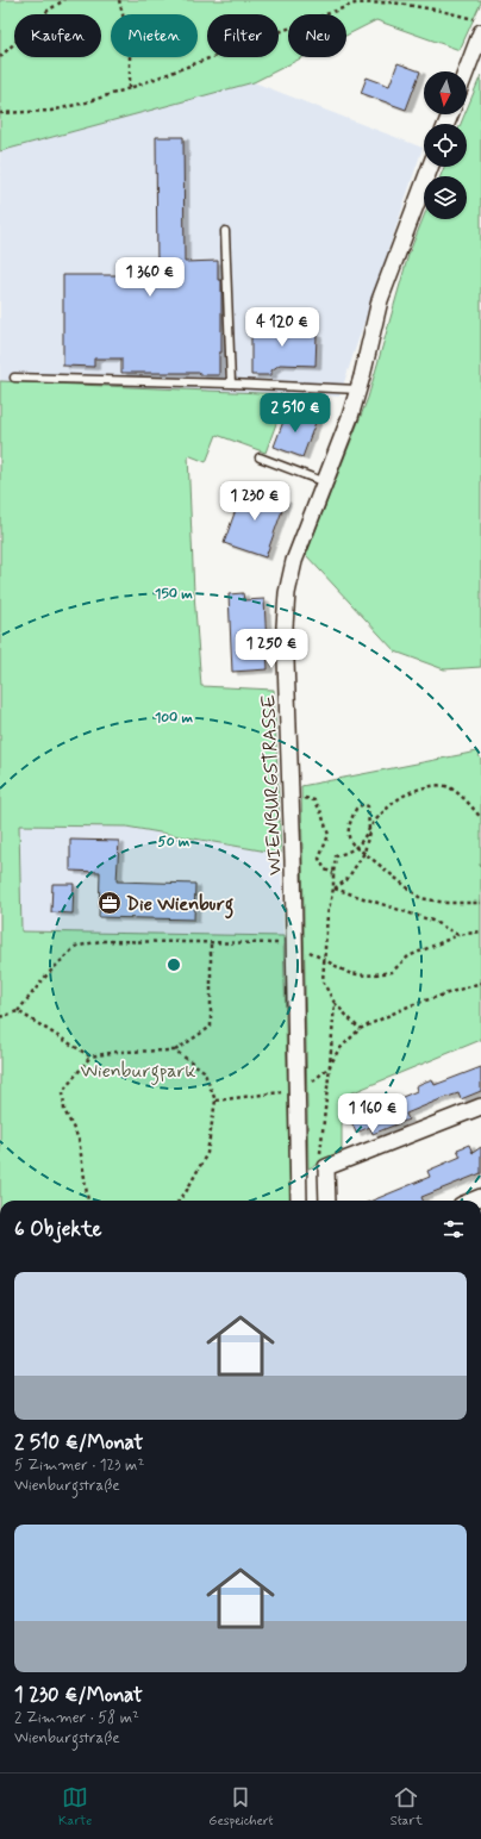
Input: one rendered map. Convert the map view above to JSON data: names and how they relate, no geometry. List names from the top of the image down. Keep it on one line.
{"streets":{"street":["WIENBURGSTRASSE"]},"parks":["Wienburgpark"],"places":{"office":["Die Wienburg"]},"north":"bottom","page":{"chip":["Kaufen","Mieten","Filter","Neu"],"price":["1 360 €","4 120 €","2 510 €","1 230 €","1 250 €","1 160 €"],"heading":"6 Objekte","list":[{"name":"2 510 €/Monat","note":"5 Zimmer · 123 m² · Wienburgstraße"},{"name":"1 230 €/Monat","note":"2 Zimmer · 58 m² · Wienburgstraße"}],"tabs":["Karte","Gespeichert","Start"]},"rings":["150 m","100 m","50 m"]}
